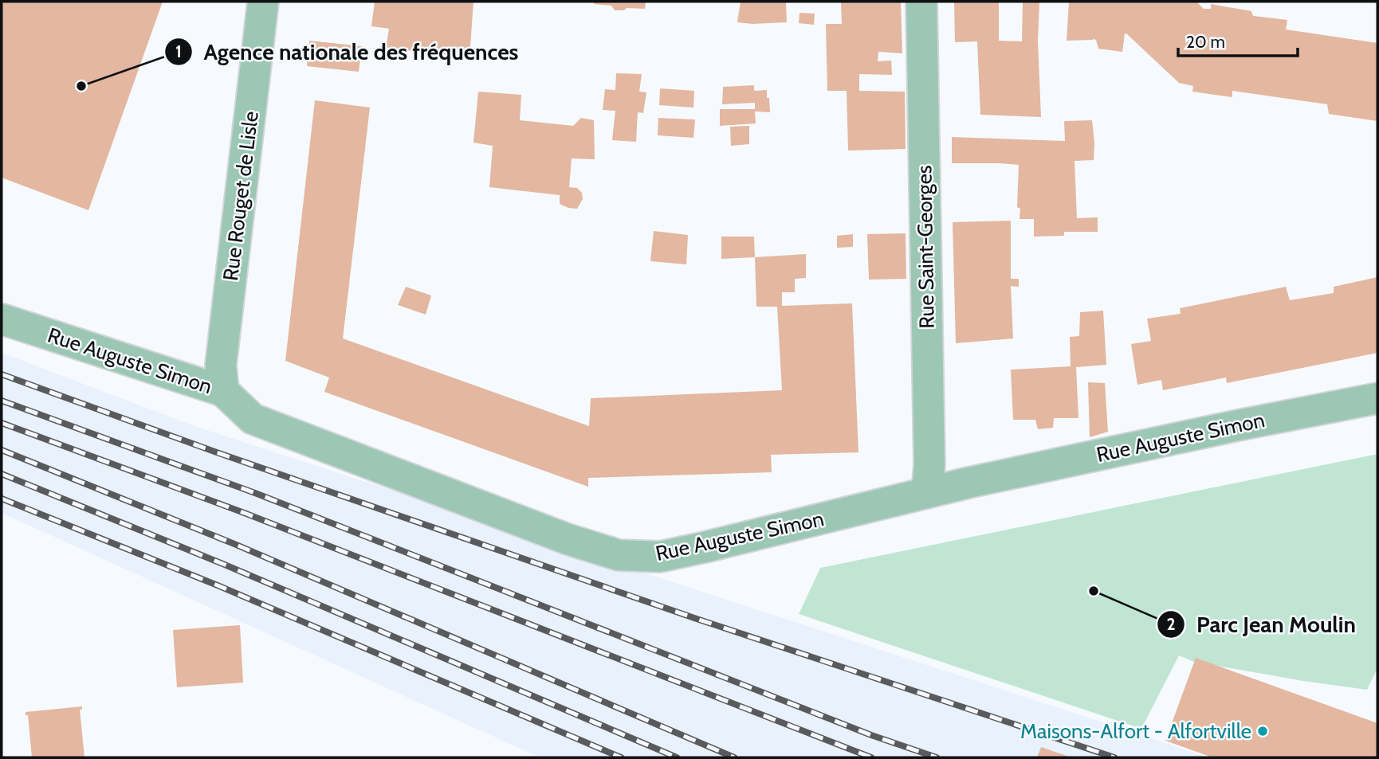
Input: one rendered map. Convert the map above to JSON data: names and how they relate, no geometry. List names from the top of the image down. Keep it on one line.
{"streets":{"street":["Rue Rouget de Lisle","Rue Saint-Georges","Rue Auguste Simon"]},"crossings":[["Rue Rouget de Lisle","Rue Auguste Simon"],["Rue Saint-Georges","Rue Auguste Simon"]],"places":["Agence nationale des fréquences","Parc Jean Moulin","Maisons-Alfort - Alfortville"],"scale_bar":"20 m"}
